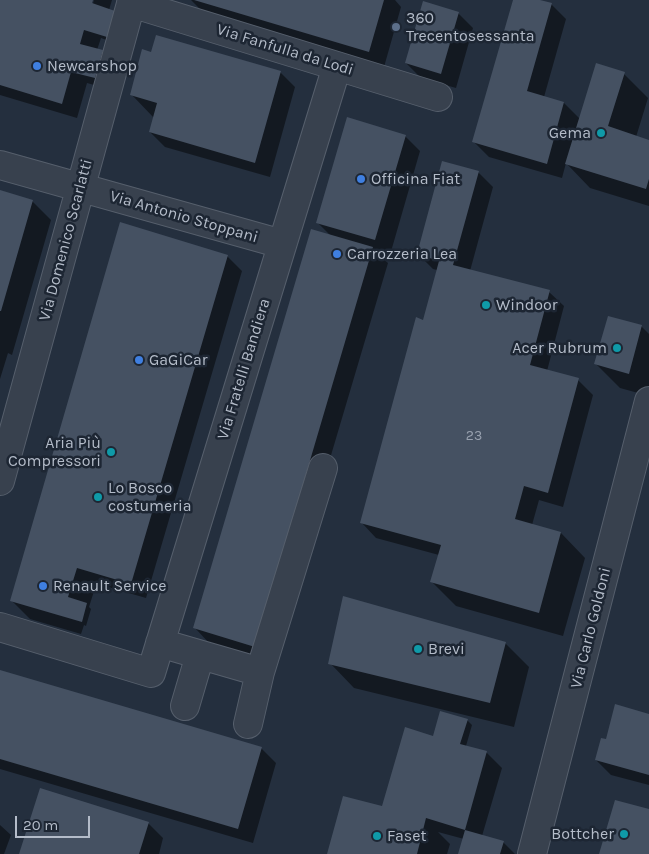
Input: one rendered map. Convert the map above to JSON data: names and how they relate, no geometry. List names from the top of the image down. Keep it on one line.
{"streets":{"street":["Via Fanfulla da Lodi","Via Antonio Stoppani","Via Domenico Scarlatti","Via Fratelli Bandiera","Via Carlo Goldoni"]},"crossings":[["Via Fanfulla da Lodi","Via Domenico Scarlatti"],["Via Fanfulla da Lodi","Via Fratelli Bandiera"],["Via Antonio Stoppani","Via Domenico Scarlatti"],["Via Antonio Stoppani","Via Fratelli Bandiera"]],"places":["360 Trecentosessanta","Newcarshop","Gema","Officina Fiat","Carrozzeria Lea","Windoor","Acer Rubrum","GaGiCar","Aria Più Compressori","Lo Bosco costumeria","Renault Service","Brevi","Bottcher","Faset"],"house_numbers":["23"],"scale_bar":"20 m"}
